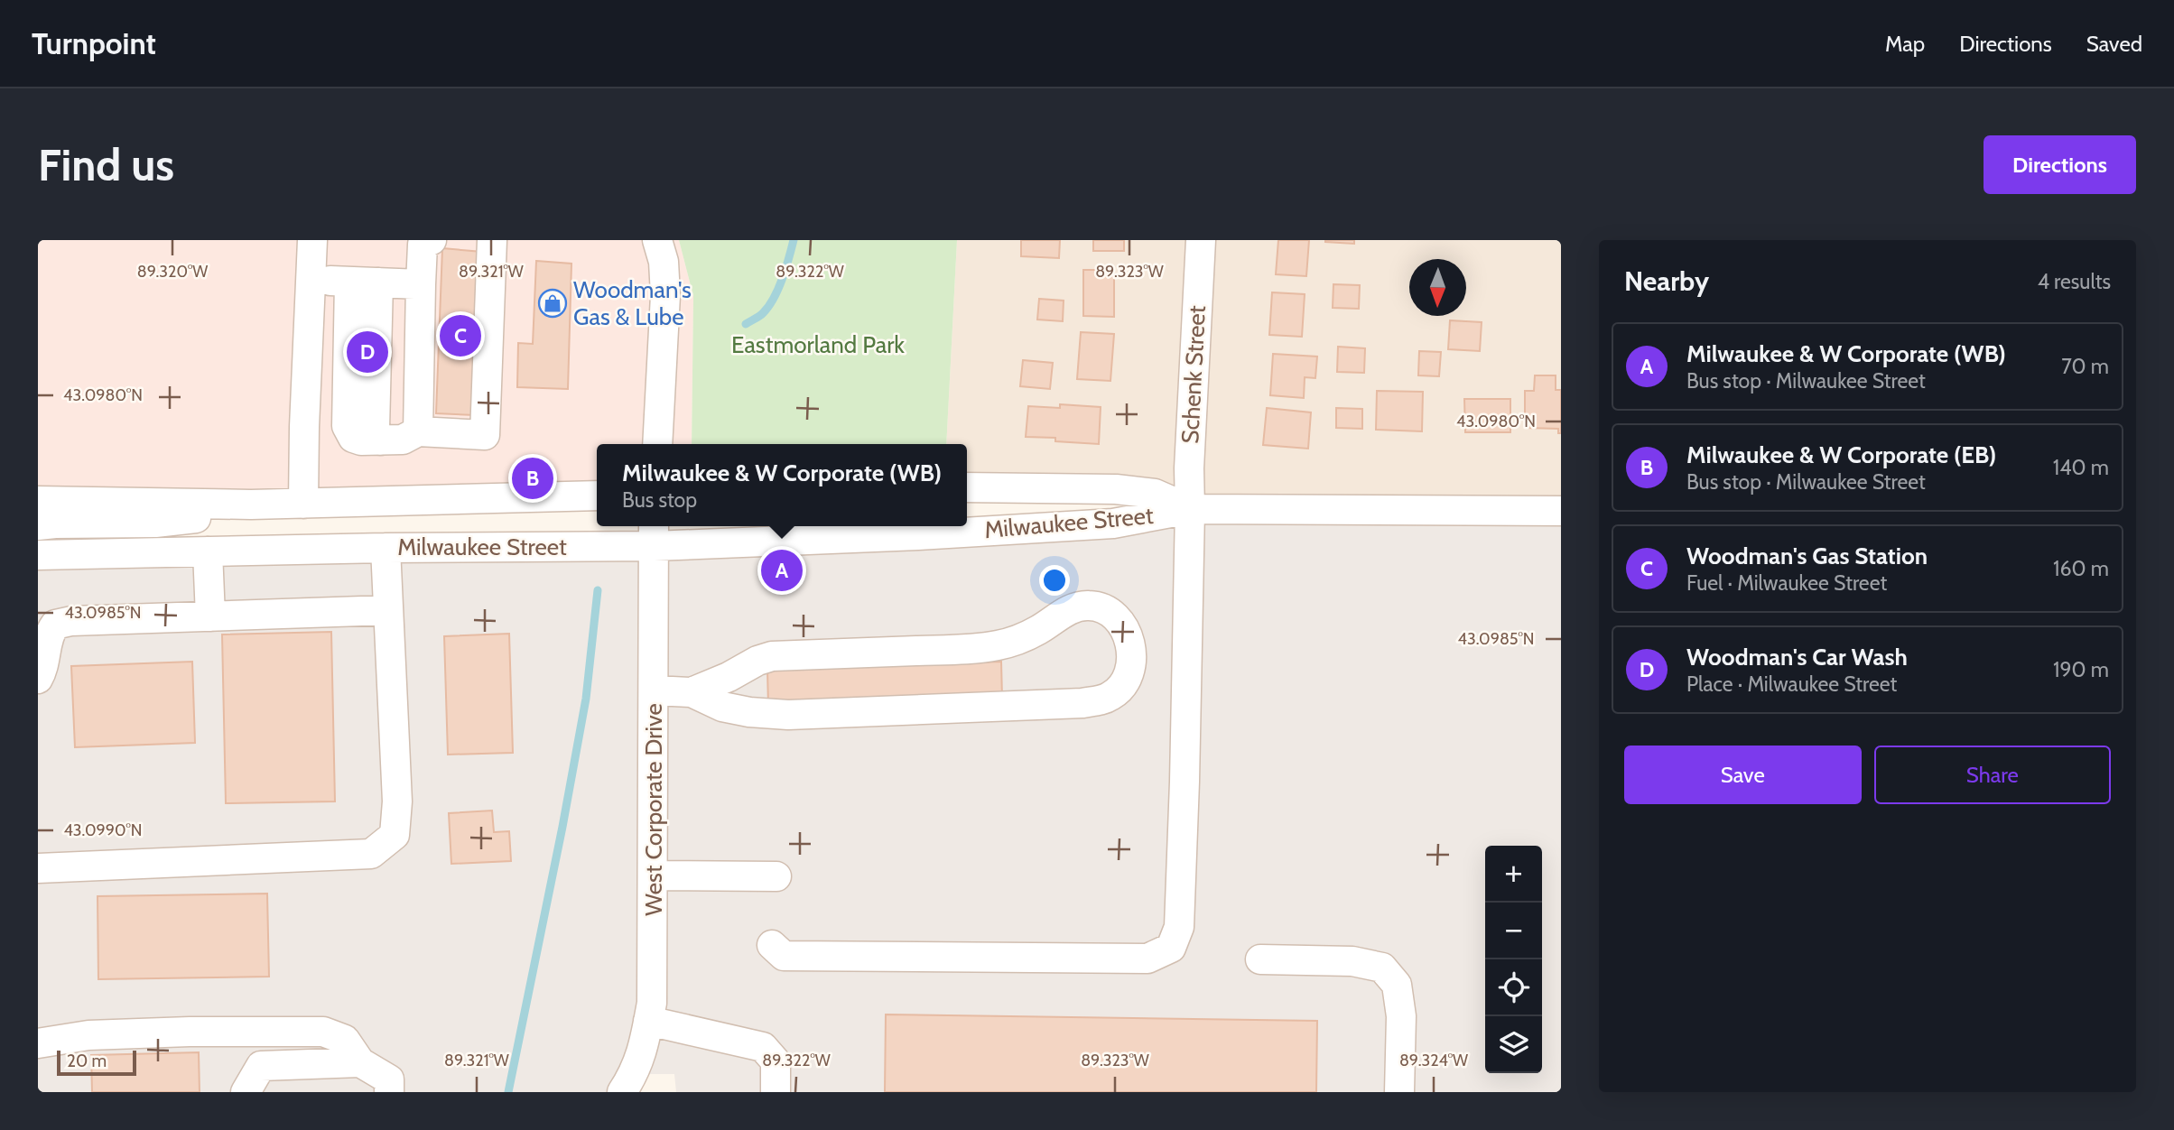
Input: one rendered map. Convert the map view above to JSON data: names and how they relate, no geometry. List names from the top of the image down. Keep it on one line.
{"streets":{"street":["Schenk Street","Milwaukee Street","West Corporate Drive"]},"crossings":[["Schenk Street","Milwaukee Street"],["Milwaukee Street","West Corporate Drive"]],"parks":["Eastmorland Park"],"places":{"shop":["Woodman's Gas & Lube"]},"scale_bar":"20 m","north":"bottom","page":{"header":"Turnpoint","nav":["Map","Directions","Saved"],"buttons":["Directions",["Save","Share"]],"title":"Find us","heading":["Nearby","4 results"],"pins":["C","D","B","A"],"list":[{"mark":"A","name":"Milwaukee & W Corporate (WB)","note":"Bus stop · Milwaukee Street","value":"70 m"},{"mark":"B","name":"Milwaukee & W Corporate (EB)","note":"Bus stop · Milwaukee Street","value":"140 m"},{"mark":"C","name":"Woodman's Gas Station","note":"Fuel · Milwaukee Street","value":"160 m"},{"mark":"D","name":"Woodman's Car Wash","note":"Place · Milwaukee Street","value":"190 m"}],"popup":["Milwaukee & W Corporate (WB)","Bus stop"],"map_buttons":["+","−"],"scale":"20 m"},"coordinates":["89.320°W","89.321°W","89.322°W","89.323°W","43.0980°N","43.0985°N","43.0990°N","89.324°W"]}
